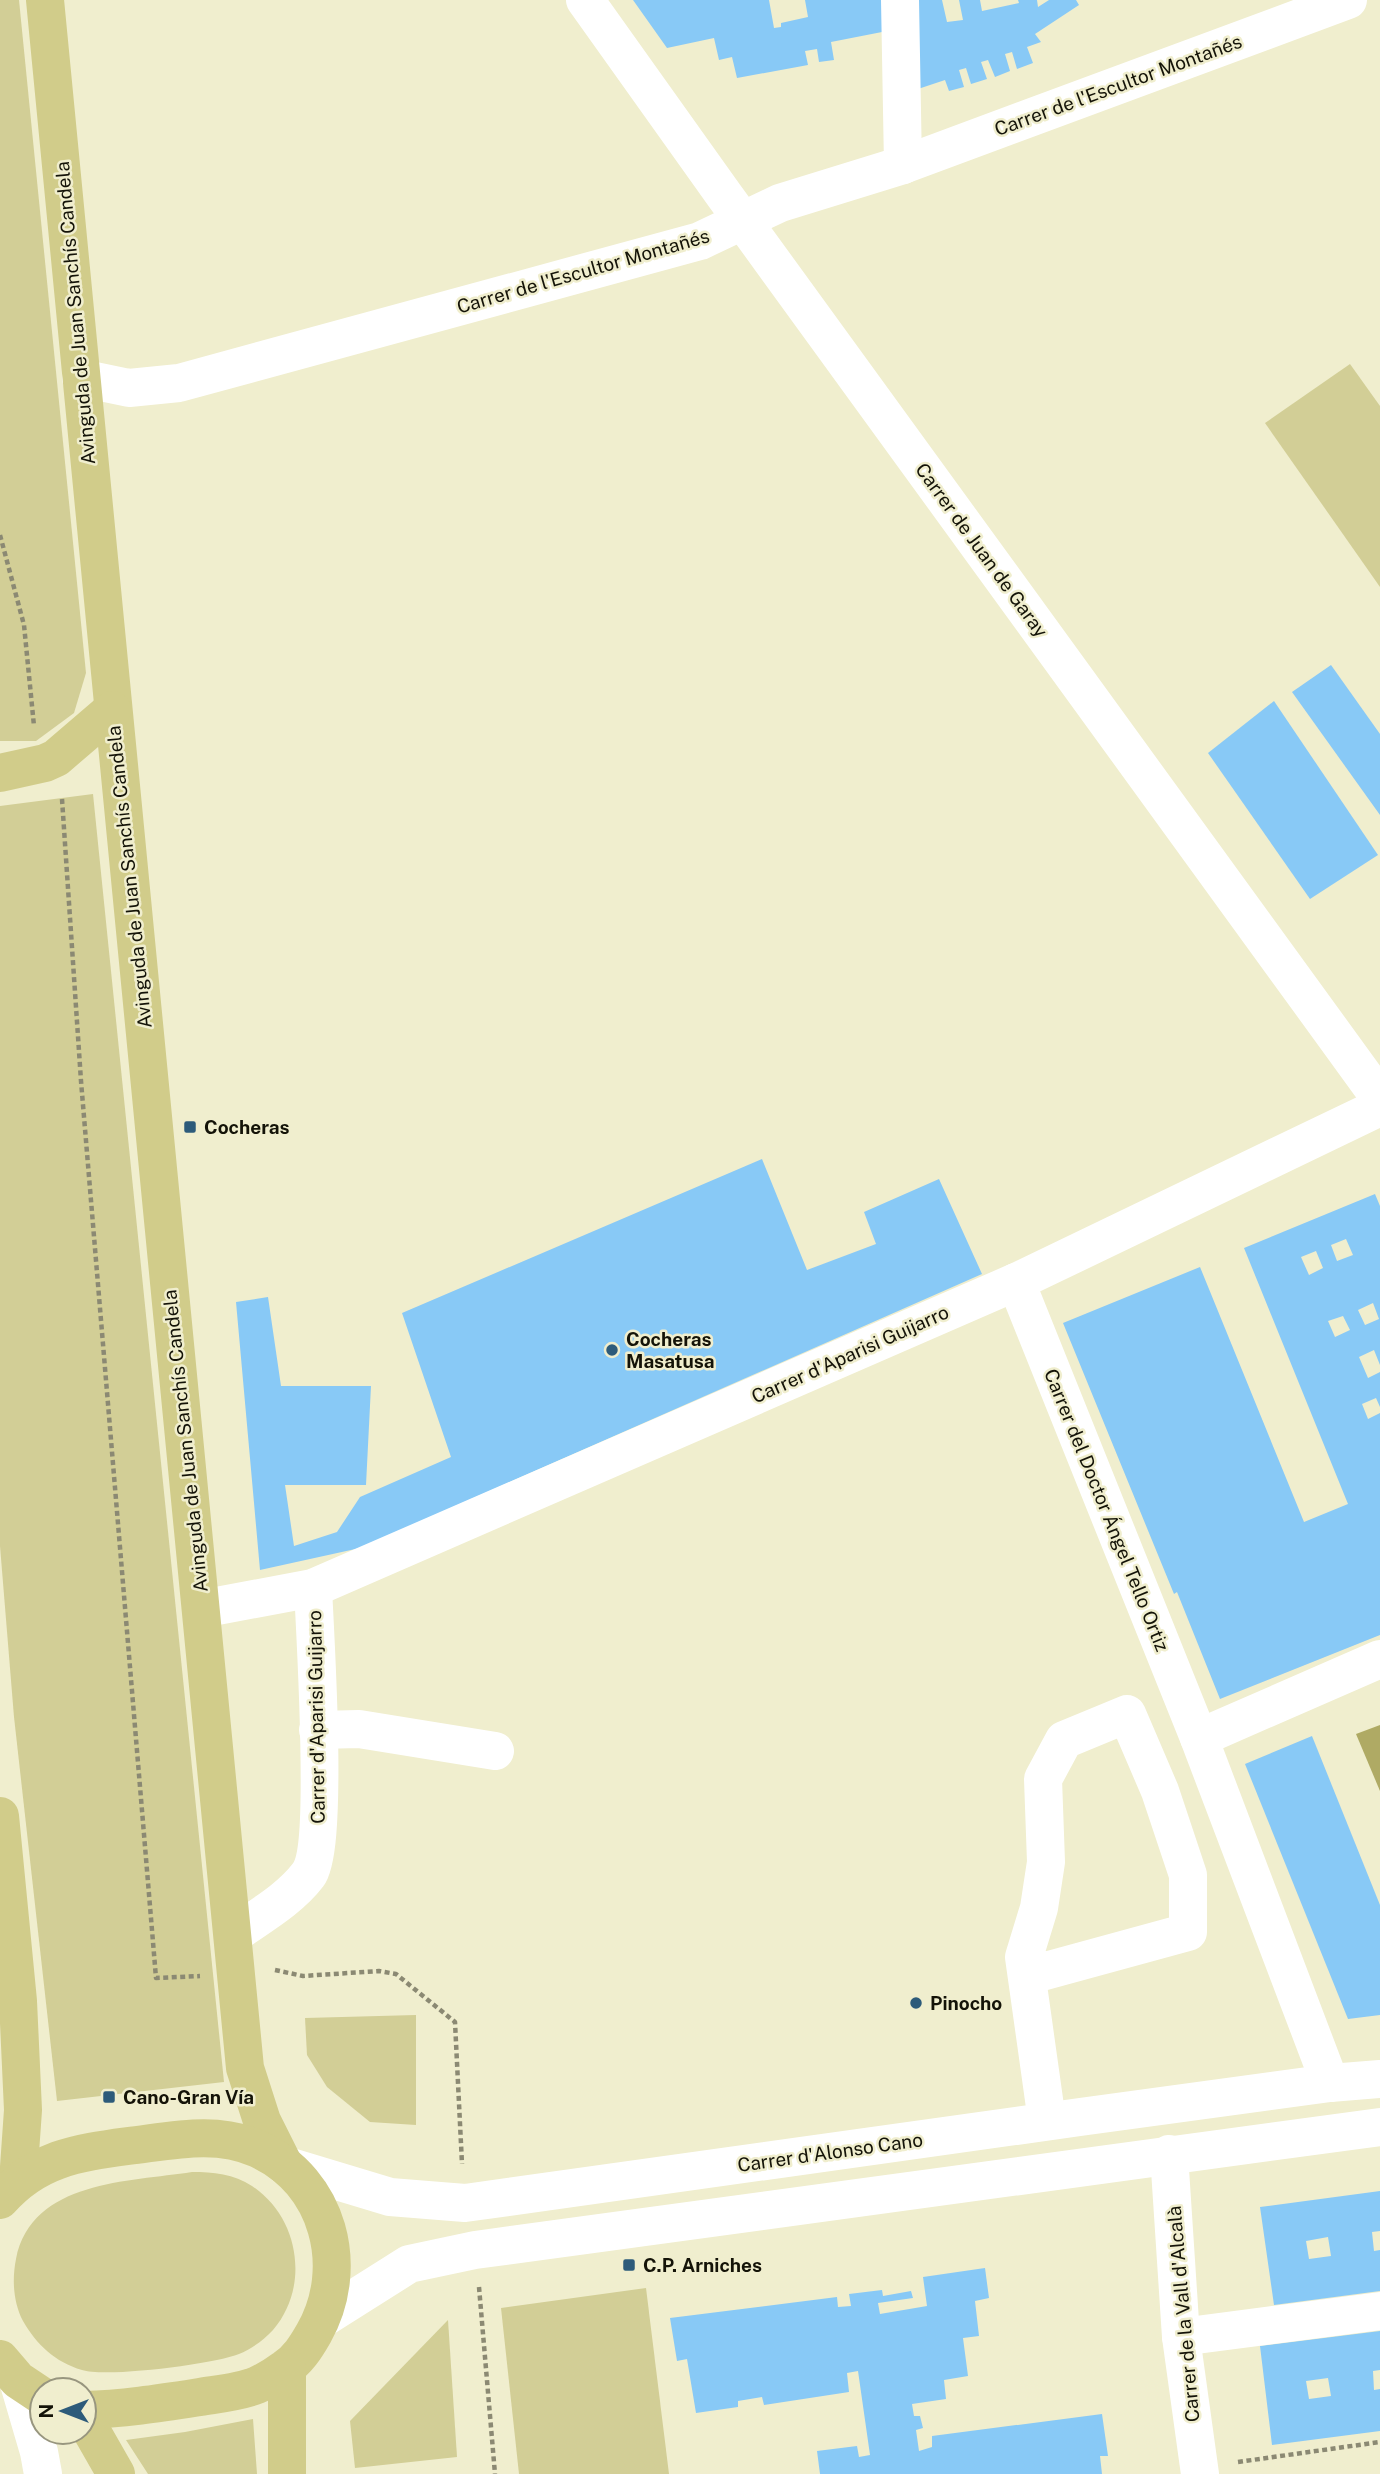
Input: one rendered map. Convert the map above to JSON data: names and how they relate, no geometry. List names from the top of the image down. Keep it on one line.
{"streets":{"main road":["Avinguda de Juan Sanchís Candela","Carrer d'Alonso Cano"],"street":["Carrer de l'Escultor Montañés","Carrer de Juan de Garay","Carrer d'Aparisi Guijarro","Carrer del Doctor Ángel Tello Ortiz","Carrer de la Vall d'Alcalà"]},"crossings":[["Carrer de l'Escultor Montañés","Avinguda de Juan Sanchís Candela"],["Carrer de l'Escultor Montañés","Carrer de Juan de Garay"],["Avinguda de Juan Sanchís Candela","Carrer d'Aparisi Guijarro"],["Avinguda de Juan Sanchís Candela","Carrer d'Alonso Cano"],["Carrer d'Aparisi Guijarro","Carrer del Doctor Ángel Tello Ortiz"],["Carrer del Doctor Ángel Tello Ortiz","Carrer d'Alonso Cano"],["Carrer d'Alonso Cano","Carrer de la Vall d'Alcalà"]],"places":{"transit":["Cocheras","Cano-Gran Vía","C.P. Arniches"],"other":["Cocheras Masatusa","Pinocho"]},"north":"left"}
